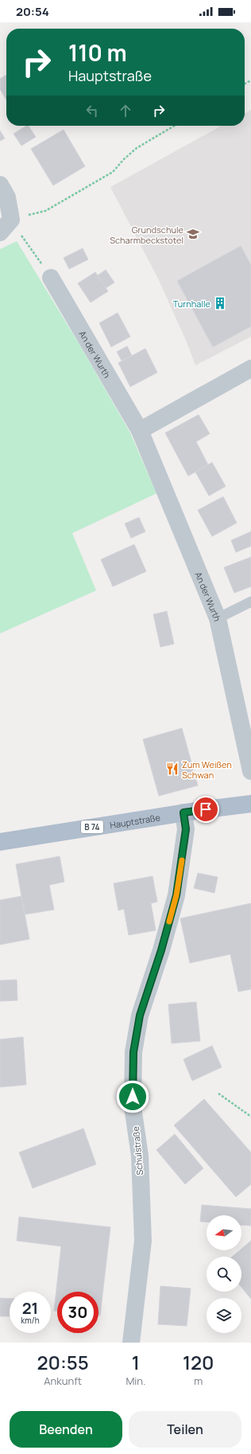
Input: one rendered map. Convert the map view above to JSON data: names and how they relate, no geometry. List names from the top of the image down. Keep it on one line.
{"streets":{"main road":["Hauptstraße","B 74"],"street":["An der Wurth","Schulstraße"]},"crossings":[["Hauptstraße","Schulstraße"]],"places":{"school or university":["Grundschule Scharmbeckstotel"],"building":["Turnhalle"],"restaurant":["Zum Weißen Schwan"]},"north":"left","page":{"status":"20:54","turn":["110 m","Hauptstraße"],"speed":"21 km/h","limit":"30","eta":["20:55","Ankunft","1","Min.","120","m"],"buttons":["Beenden","Teilen"]}}
